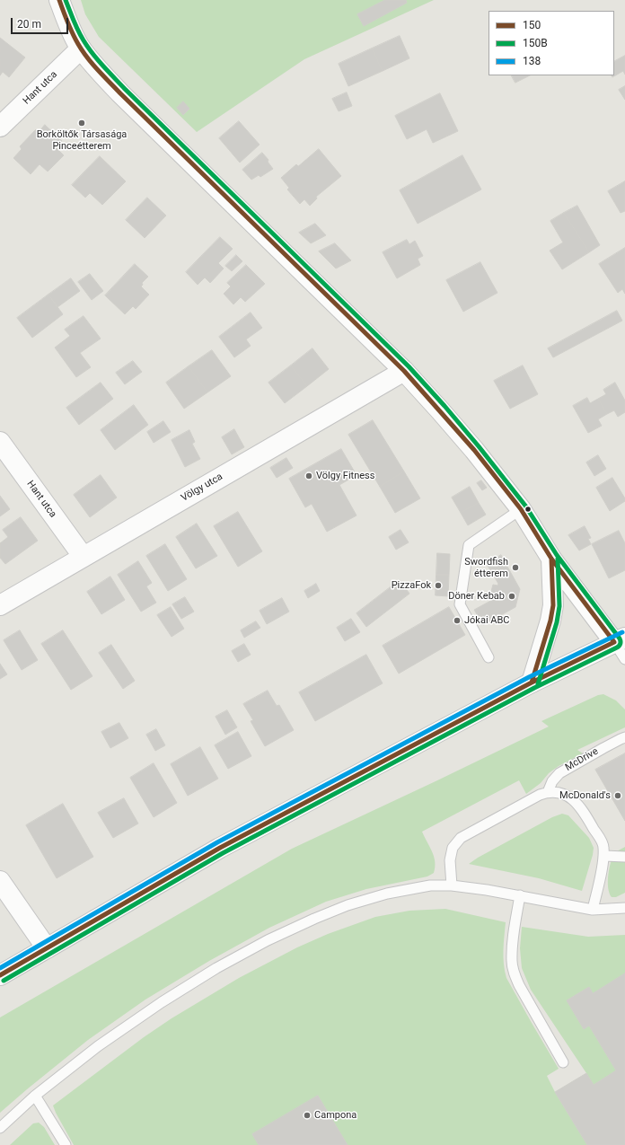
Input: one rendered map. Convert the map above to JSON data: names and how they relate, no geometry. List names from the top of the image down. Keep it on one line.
{"streets":{"street":["Hant utca","Völgy utca"],"lane":["McDrive"]},"crossings":[["Hant utca","Völgy utca"]],"places":["Borköltők Társasága Pinceétterem","Völgy Fitness","Swordfish étterem","PizzaFok","Döner Kebab","Jókai ABC","McDonald's","Campona"],"lines":["transit line 150","transit line 150B","transit line 138"],"legend":["150","150B","138"],"scale_bar":"20 m"}
